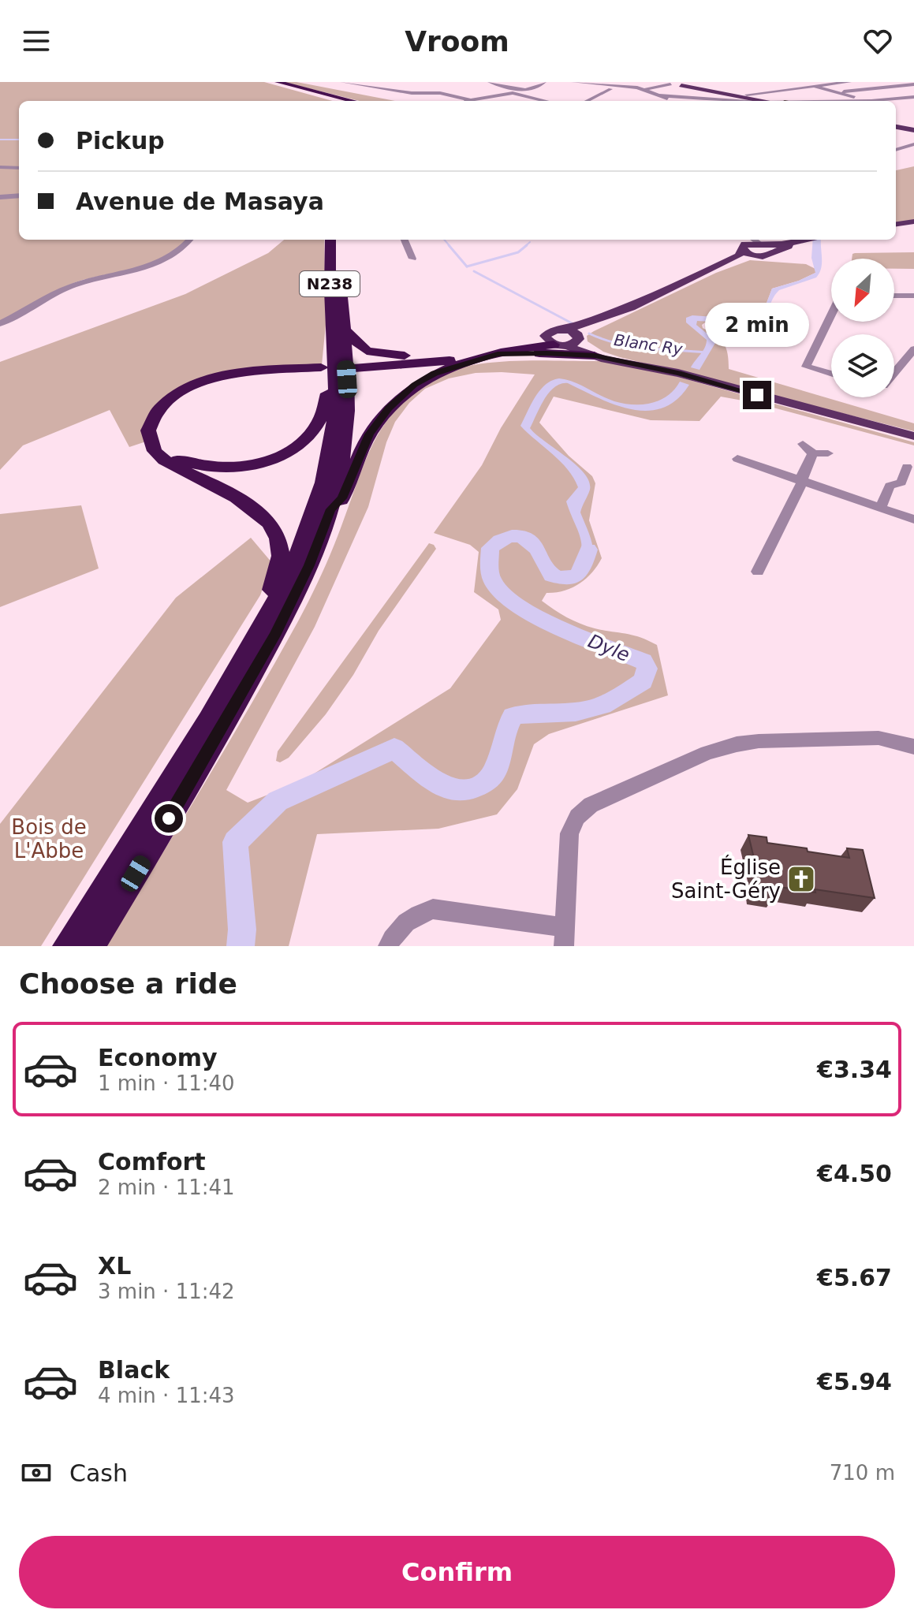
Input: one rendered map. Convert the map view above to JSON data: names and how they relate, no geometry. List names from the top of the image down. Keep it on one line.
{"streets":{"highway":["N238"]},"water":["Blanc Ry","Dyle"],"parks":["Bois de L'Abbe"],"places":{"church":["Église Saint-Géry"]},"north":"bottom left","page":{"header":"Vroom","banner":["Pickup","Avenue de Masaya"],"bubble":"2 min","heading":"Choose a ride","list":[{"name":"Economy","note":"1 min · 11:40","value":"€3.34"},{"name":"Comfort","note":"2 min · 11:41","value":"€4.50"},{"name":"XL","note":"3 min · 11:42","value":"€5.67"},{"name":"Black","note":"4 min · 11:43","value":"€5.94"}],"pay":["Cash","710 m"],"buttons":"Confirm"}}
